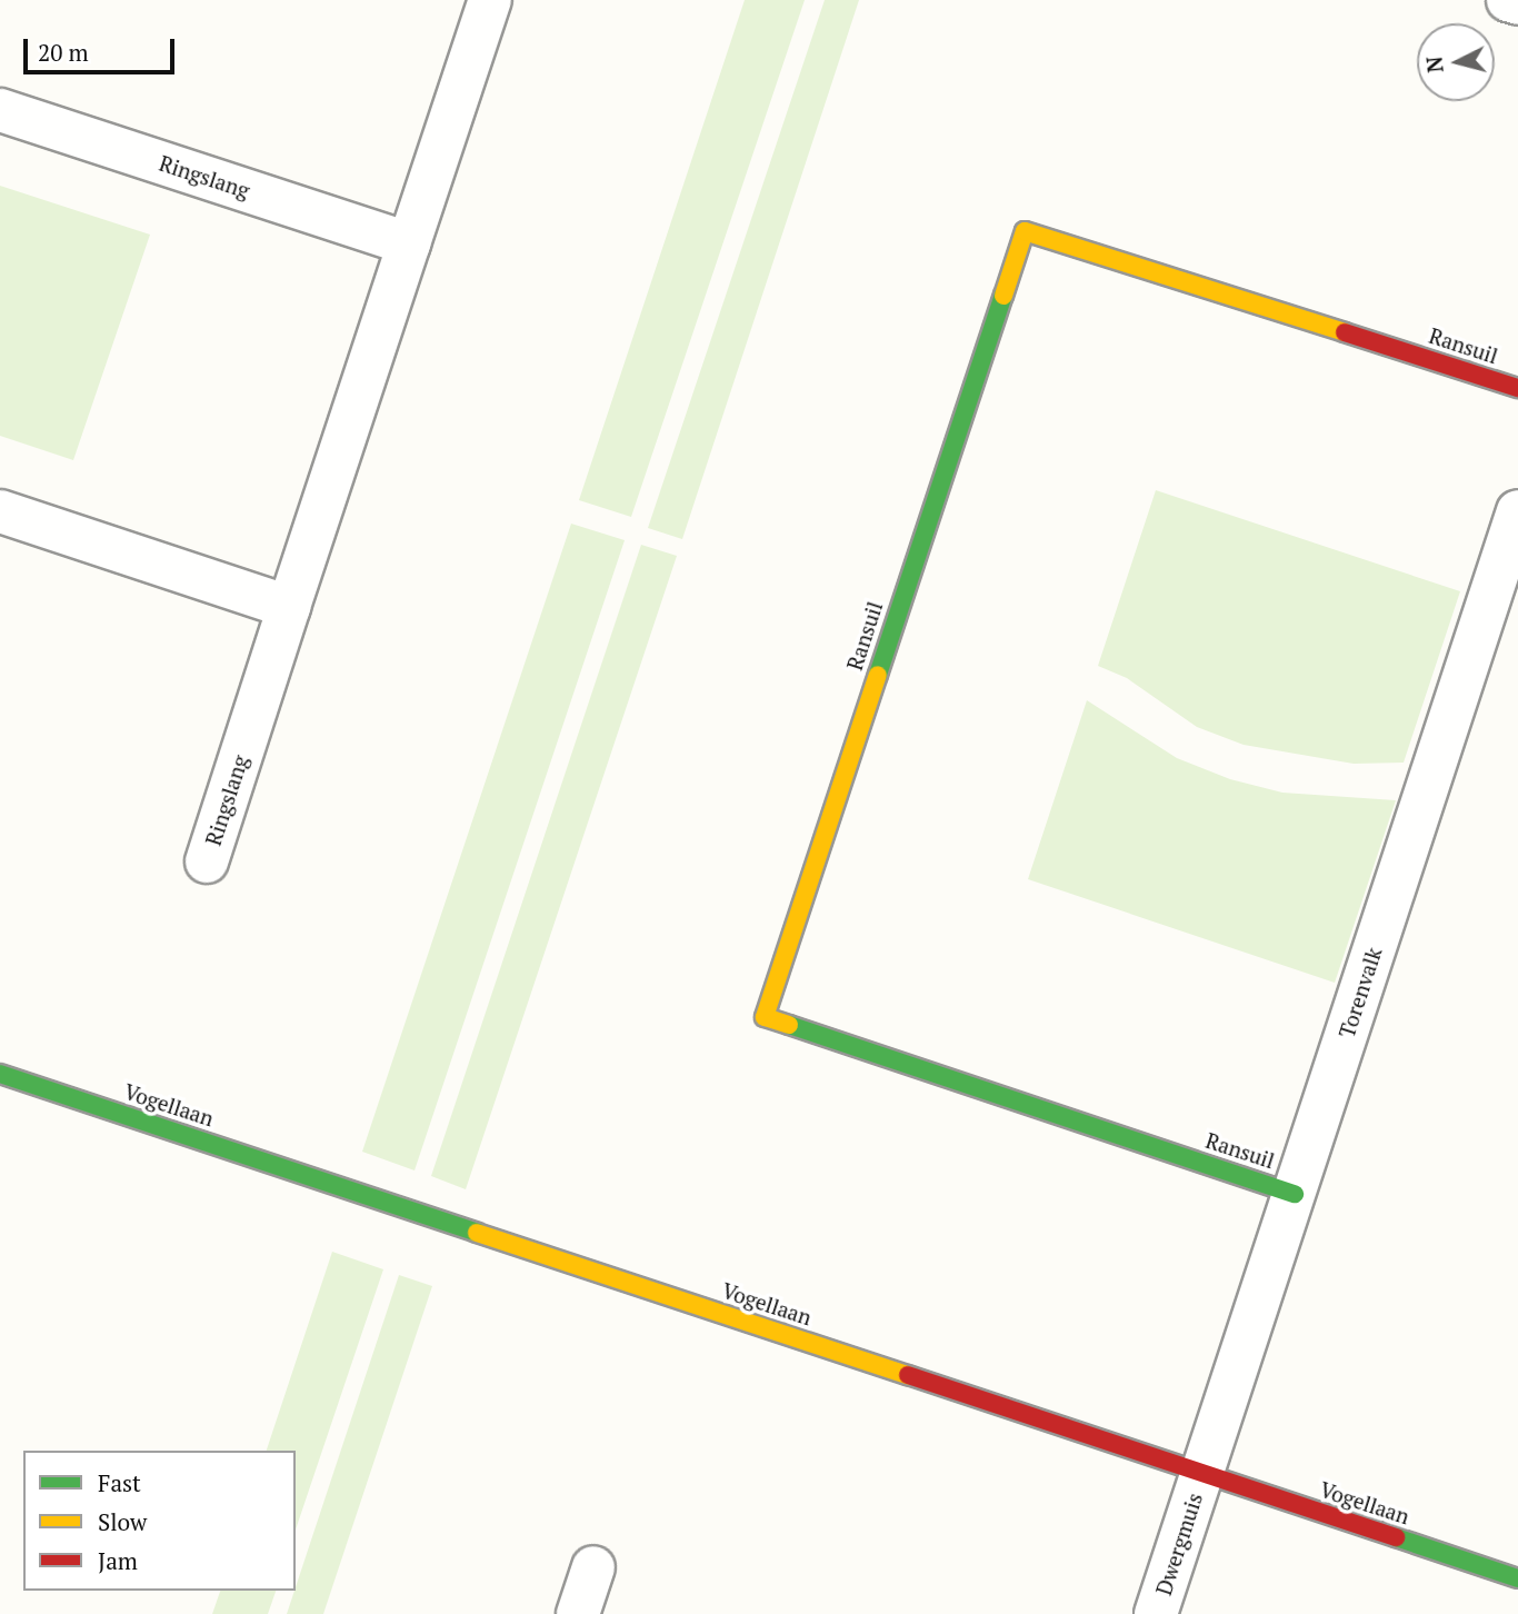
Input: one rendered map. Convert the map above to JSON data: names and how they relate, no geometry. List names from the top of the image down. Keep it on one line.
{"streets":{"street":["Ringslang","Ransuil","Torenvalk","Vogellaan","Dwergmuis"]},"crossings":[["Ransuil","Torenvalk"],["Torenvalk","Vogellaan"],["Torenvalk","Dwergmuis"],["Vogellaan","Dwergmuis"]],"legend":["Fast","Slow","Jam"],"scale_bar":"20 m","north":"left"}
